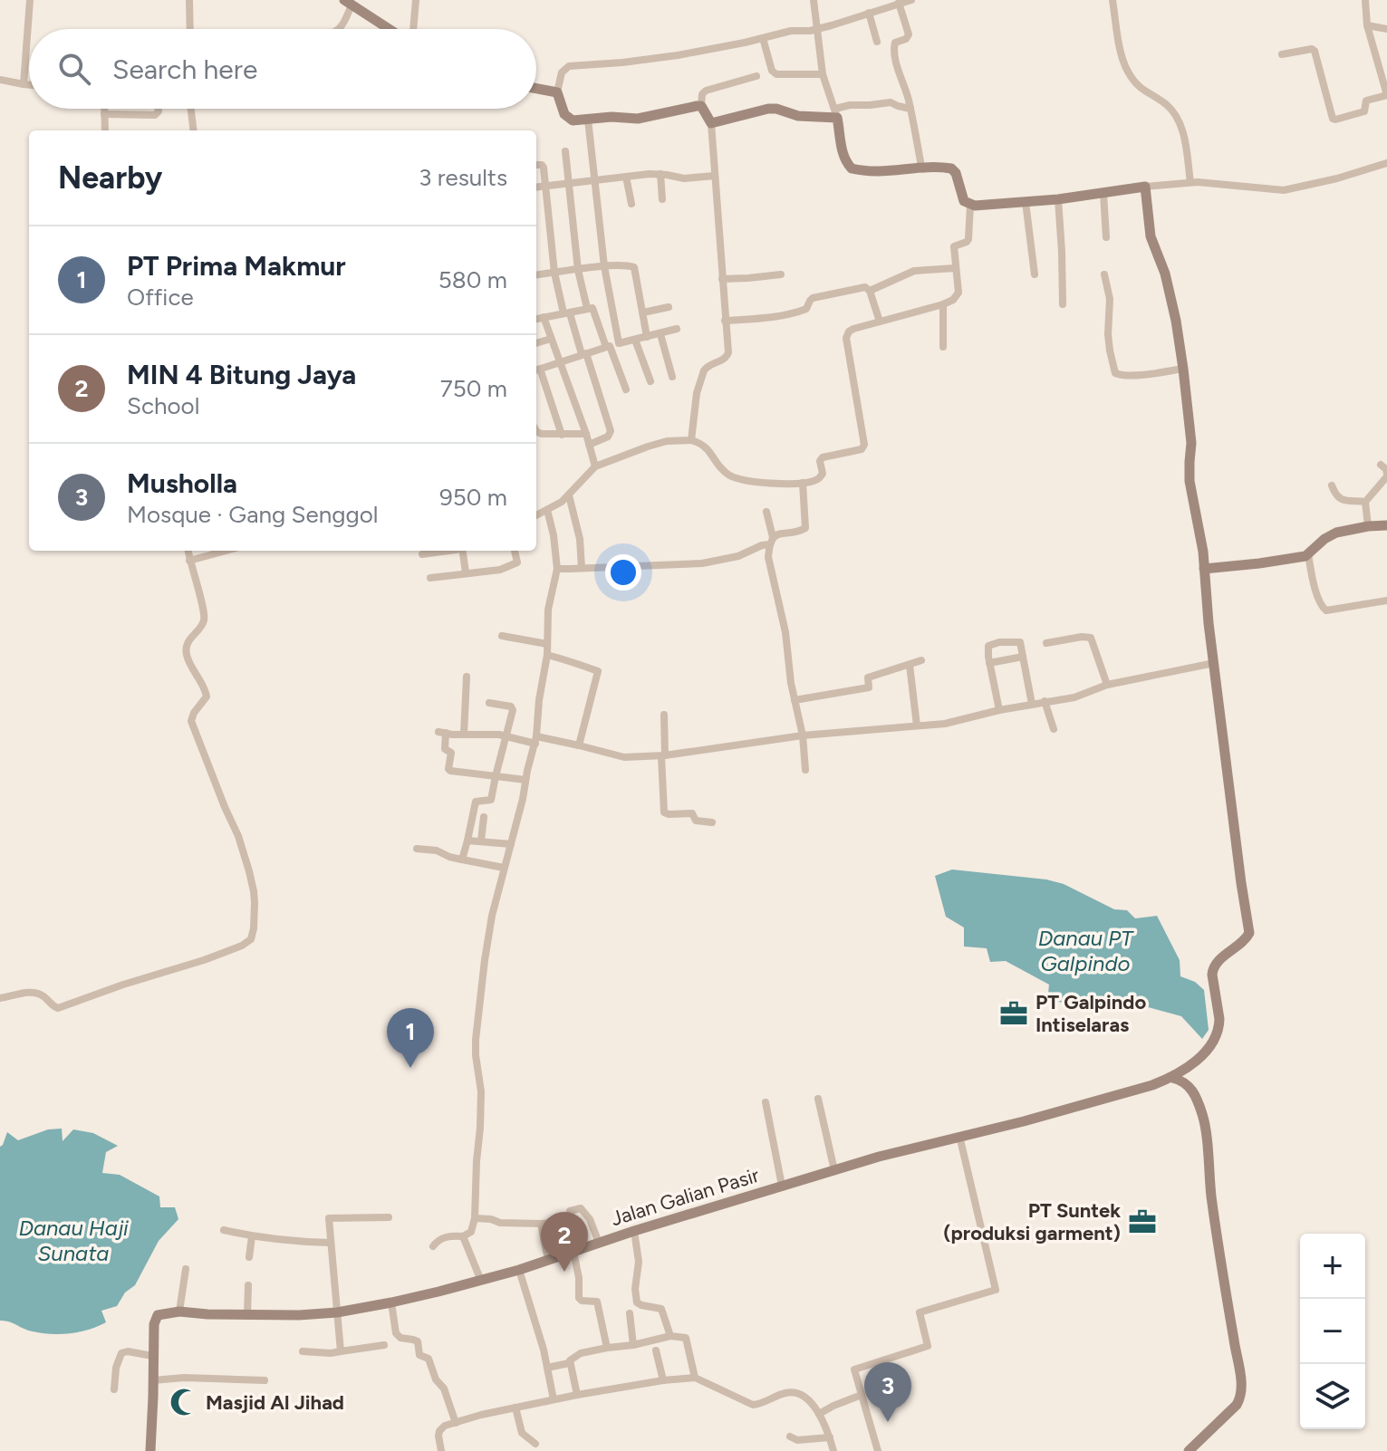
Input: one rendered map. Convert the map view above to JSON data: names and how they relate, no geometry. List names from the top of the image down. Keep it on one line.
{"streets":{"street":["Jalan Galian Pasir"]},"water":["Danau PT Galpindo","Danau Haji Sunata"],"places":{"office":["PT Galpindo Intiselaras","PT Suntek (produksi garment)"],"mosque":["Masjid Al Jihad"]},"page":{"search":"Search here","heading":["Nearby","3 results"],"list":[{"mark":"1","name":"PT Prima Makmur","note":"Office","value":"580 m"},{"mark":"2","name":"MIN 4 Bitung Jaya","note":"School","value":"750 m"},{"mark":"3","name":"Musholla","note":"Mosque · Gang Senggol","value":"950 m"}],"pins":["1","2","3"],"map_buttons":["+","−"]}}
